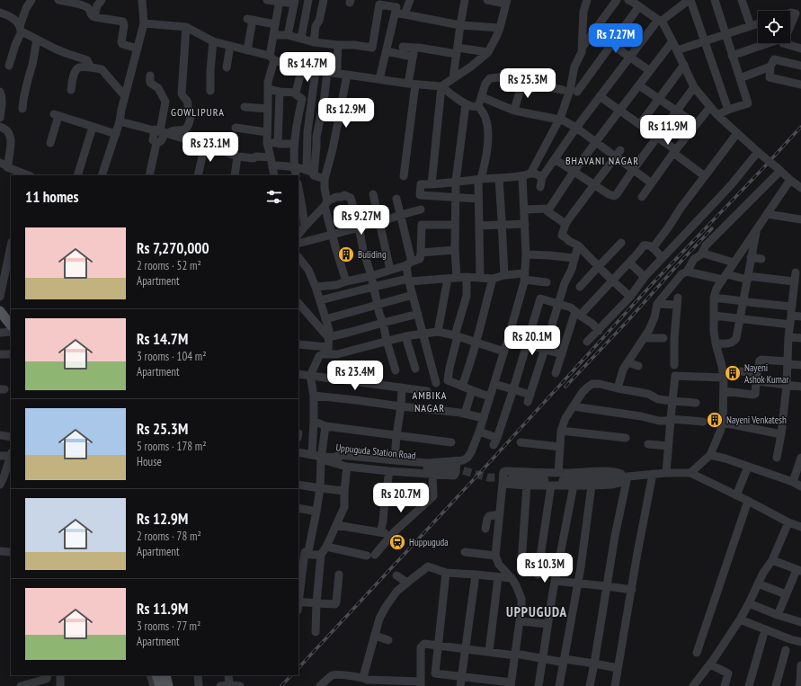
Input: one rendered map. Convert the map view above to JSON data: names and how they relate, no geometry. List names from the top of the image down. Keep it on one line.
{"streets":{"street":["Uppuguda Station Road"]},"districts":["GOWLIPURA","BHAVANI NAGAR","AMBIKA NAGAR","UPPUGUDA"],"places":{"building":["Buliding","Nayeni Ashok Kumar","Nayeni Venkatesh"],"station":["Huppuguda"]},"page":{"price":["Rs 7.27M","Rs 14.7M","Rs 25.3M","Rs 12.9M","Rs 11.9M","Rs 23.1M","Rs 9.27M","Rs 20.1M","Rs 23.4M","Rs 20.7M","Rs 10.3M"],"heading":"11 homes","list":[{"name":"Rs 7,270,000","note":"2 rooms · 52 m² · Apartment"},{"name":"Rs 14.7M","note":"3 rooms · 104 m² · Apartment"},{"name":"Rs 25.3M","note":"5 rooms · 178 m² · House"},{"name":"Rs 12.9M","note":"2 rooms · 78 m² · Apartment"},{"name":"Rs 11.9M","note":"3 rooms · 77 m² · Apartment"}]}}
